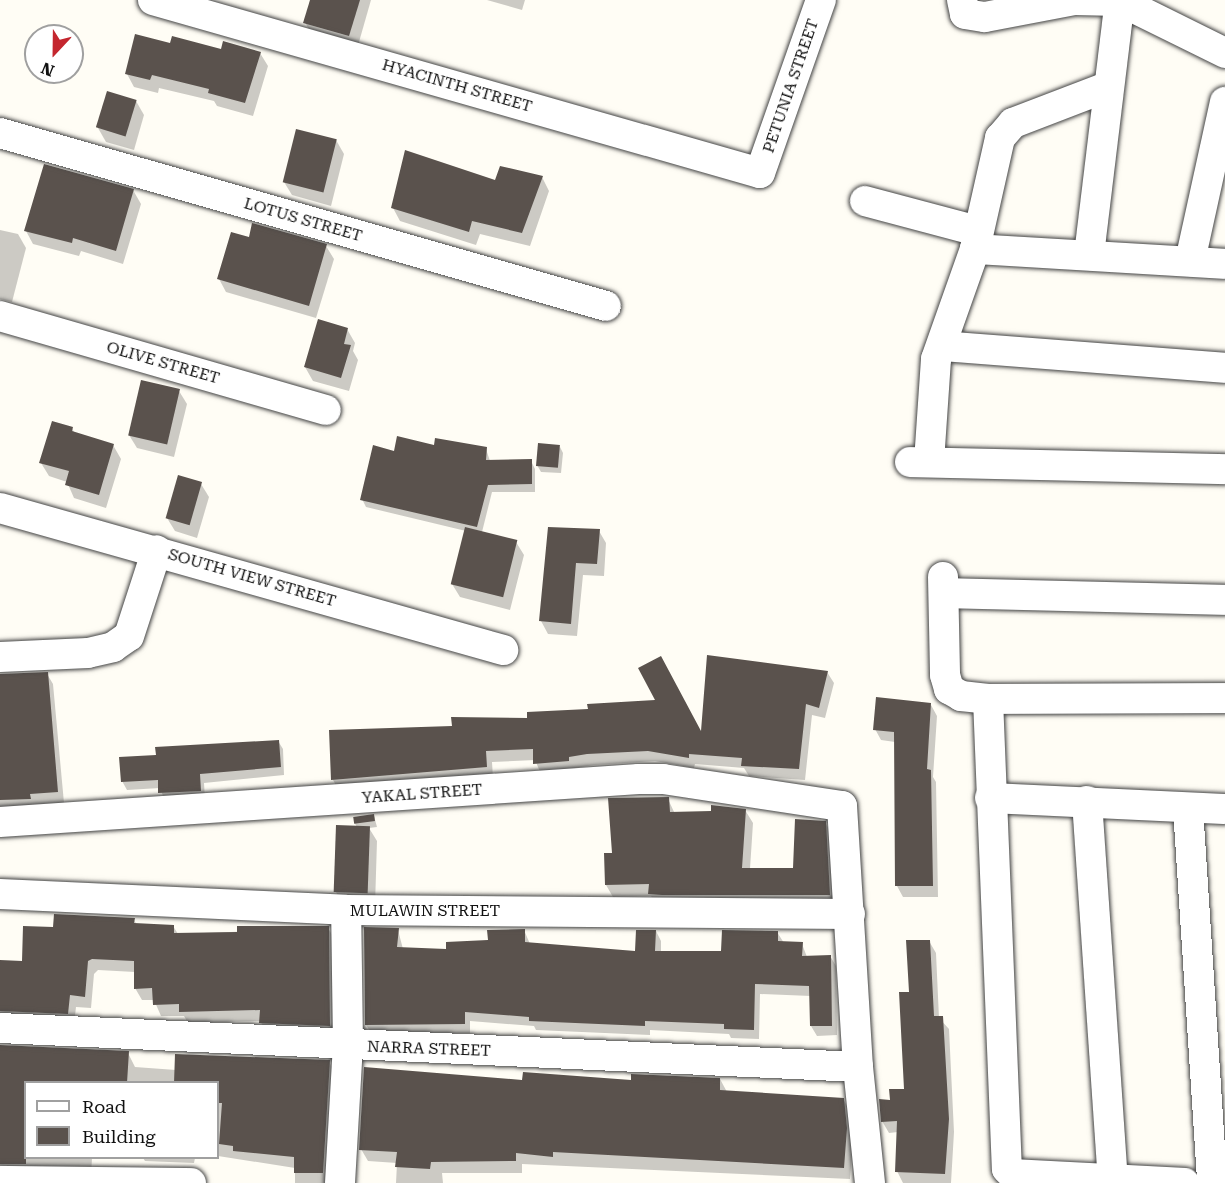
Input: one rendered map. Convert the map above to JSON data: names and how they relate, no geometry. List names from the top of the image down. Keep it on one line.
{"streets":{"street":["HYACINTH STREET","PETUNIA STREET","LOTUS STREET","OLIVE STREET","SOUTH VIEW STREET","YAKAL STREET","MULAWIN STREET","NARRA STREET"]},"crossings":[["HYACINTH STREET","PETUNIA STREET"],["YAKAL STREET","MULAWIN STREET"]],"legend":["Road","Building"],"north":"bottom"}
